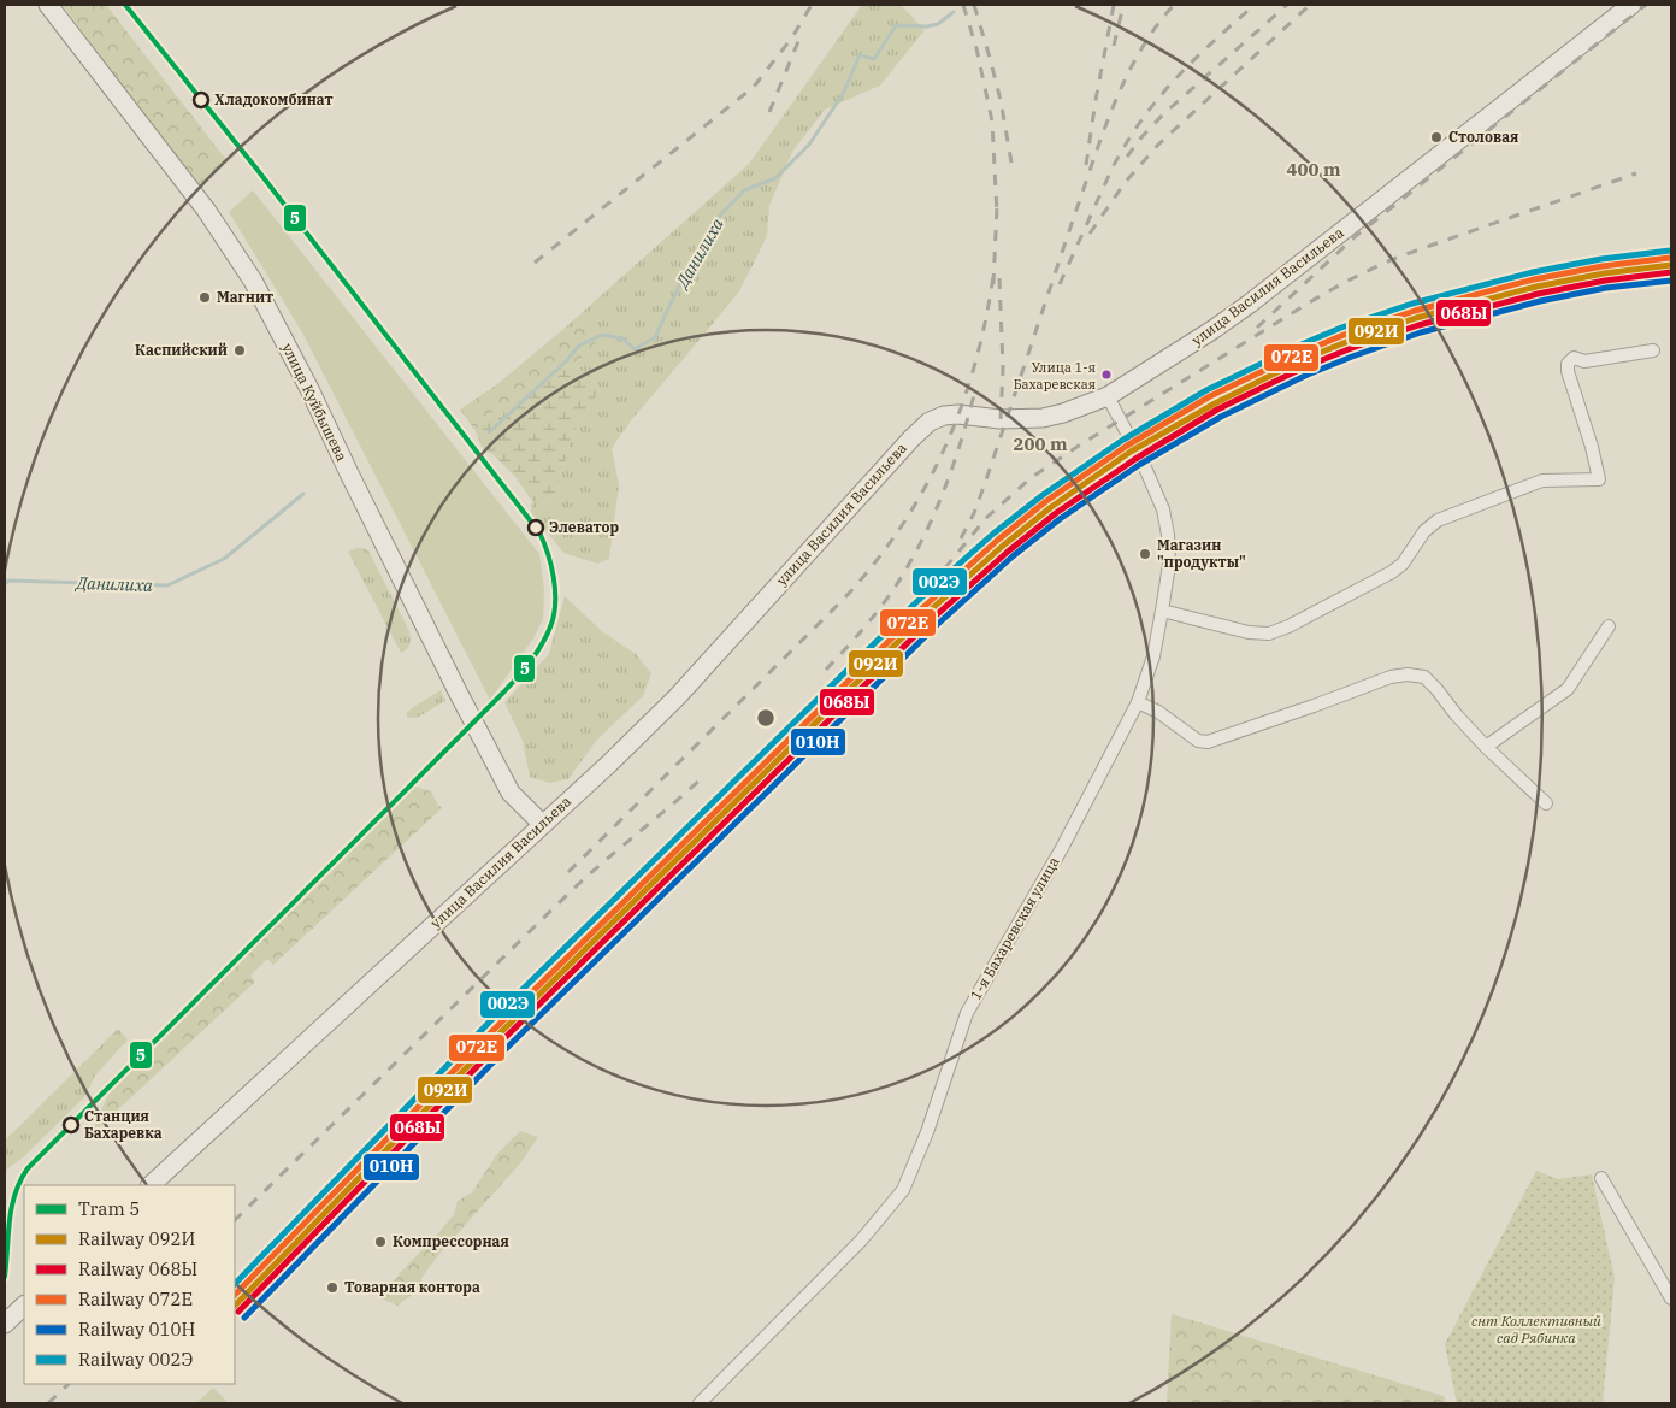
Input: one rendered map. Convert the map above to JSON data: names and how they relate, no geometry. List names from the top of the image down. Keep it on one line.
{"streets":{"main road":["улица Василия Васильева","улица Куйбышева"],"street":["1-я Бахаревская улица"]},"crossings":[["улица Василия Васильева","улица Куйбышева"],["улица Василия Васильева","1-я Бахаревская улица"]],"water":["Данилиха"],"parks":["снт Коллективный сад Рябинка"],"places":["Хладокомбинат","Столовая","Магнит","Каспийский","Улица 1-я Бахаревская","Элеватор","Магазин \"продукты\"","Станция Бахаревка","Компрессорная","Товарная контора"],"lines":["tram line 5","rail line 002Э","rail line 072Е","rail line 092И","rail line 068Ы","rail line 010Н"],"legend":["Tram 5","Railway 092И","Railway 068Ы","Railway 072Е","Railway 010Н","Railway 002Э"],"rings":["400 m","200 m"]}
